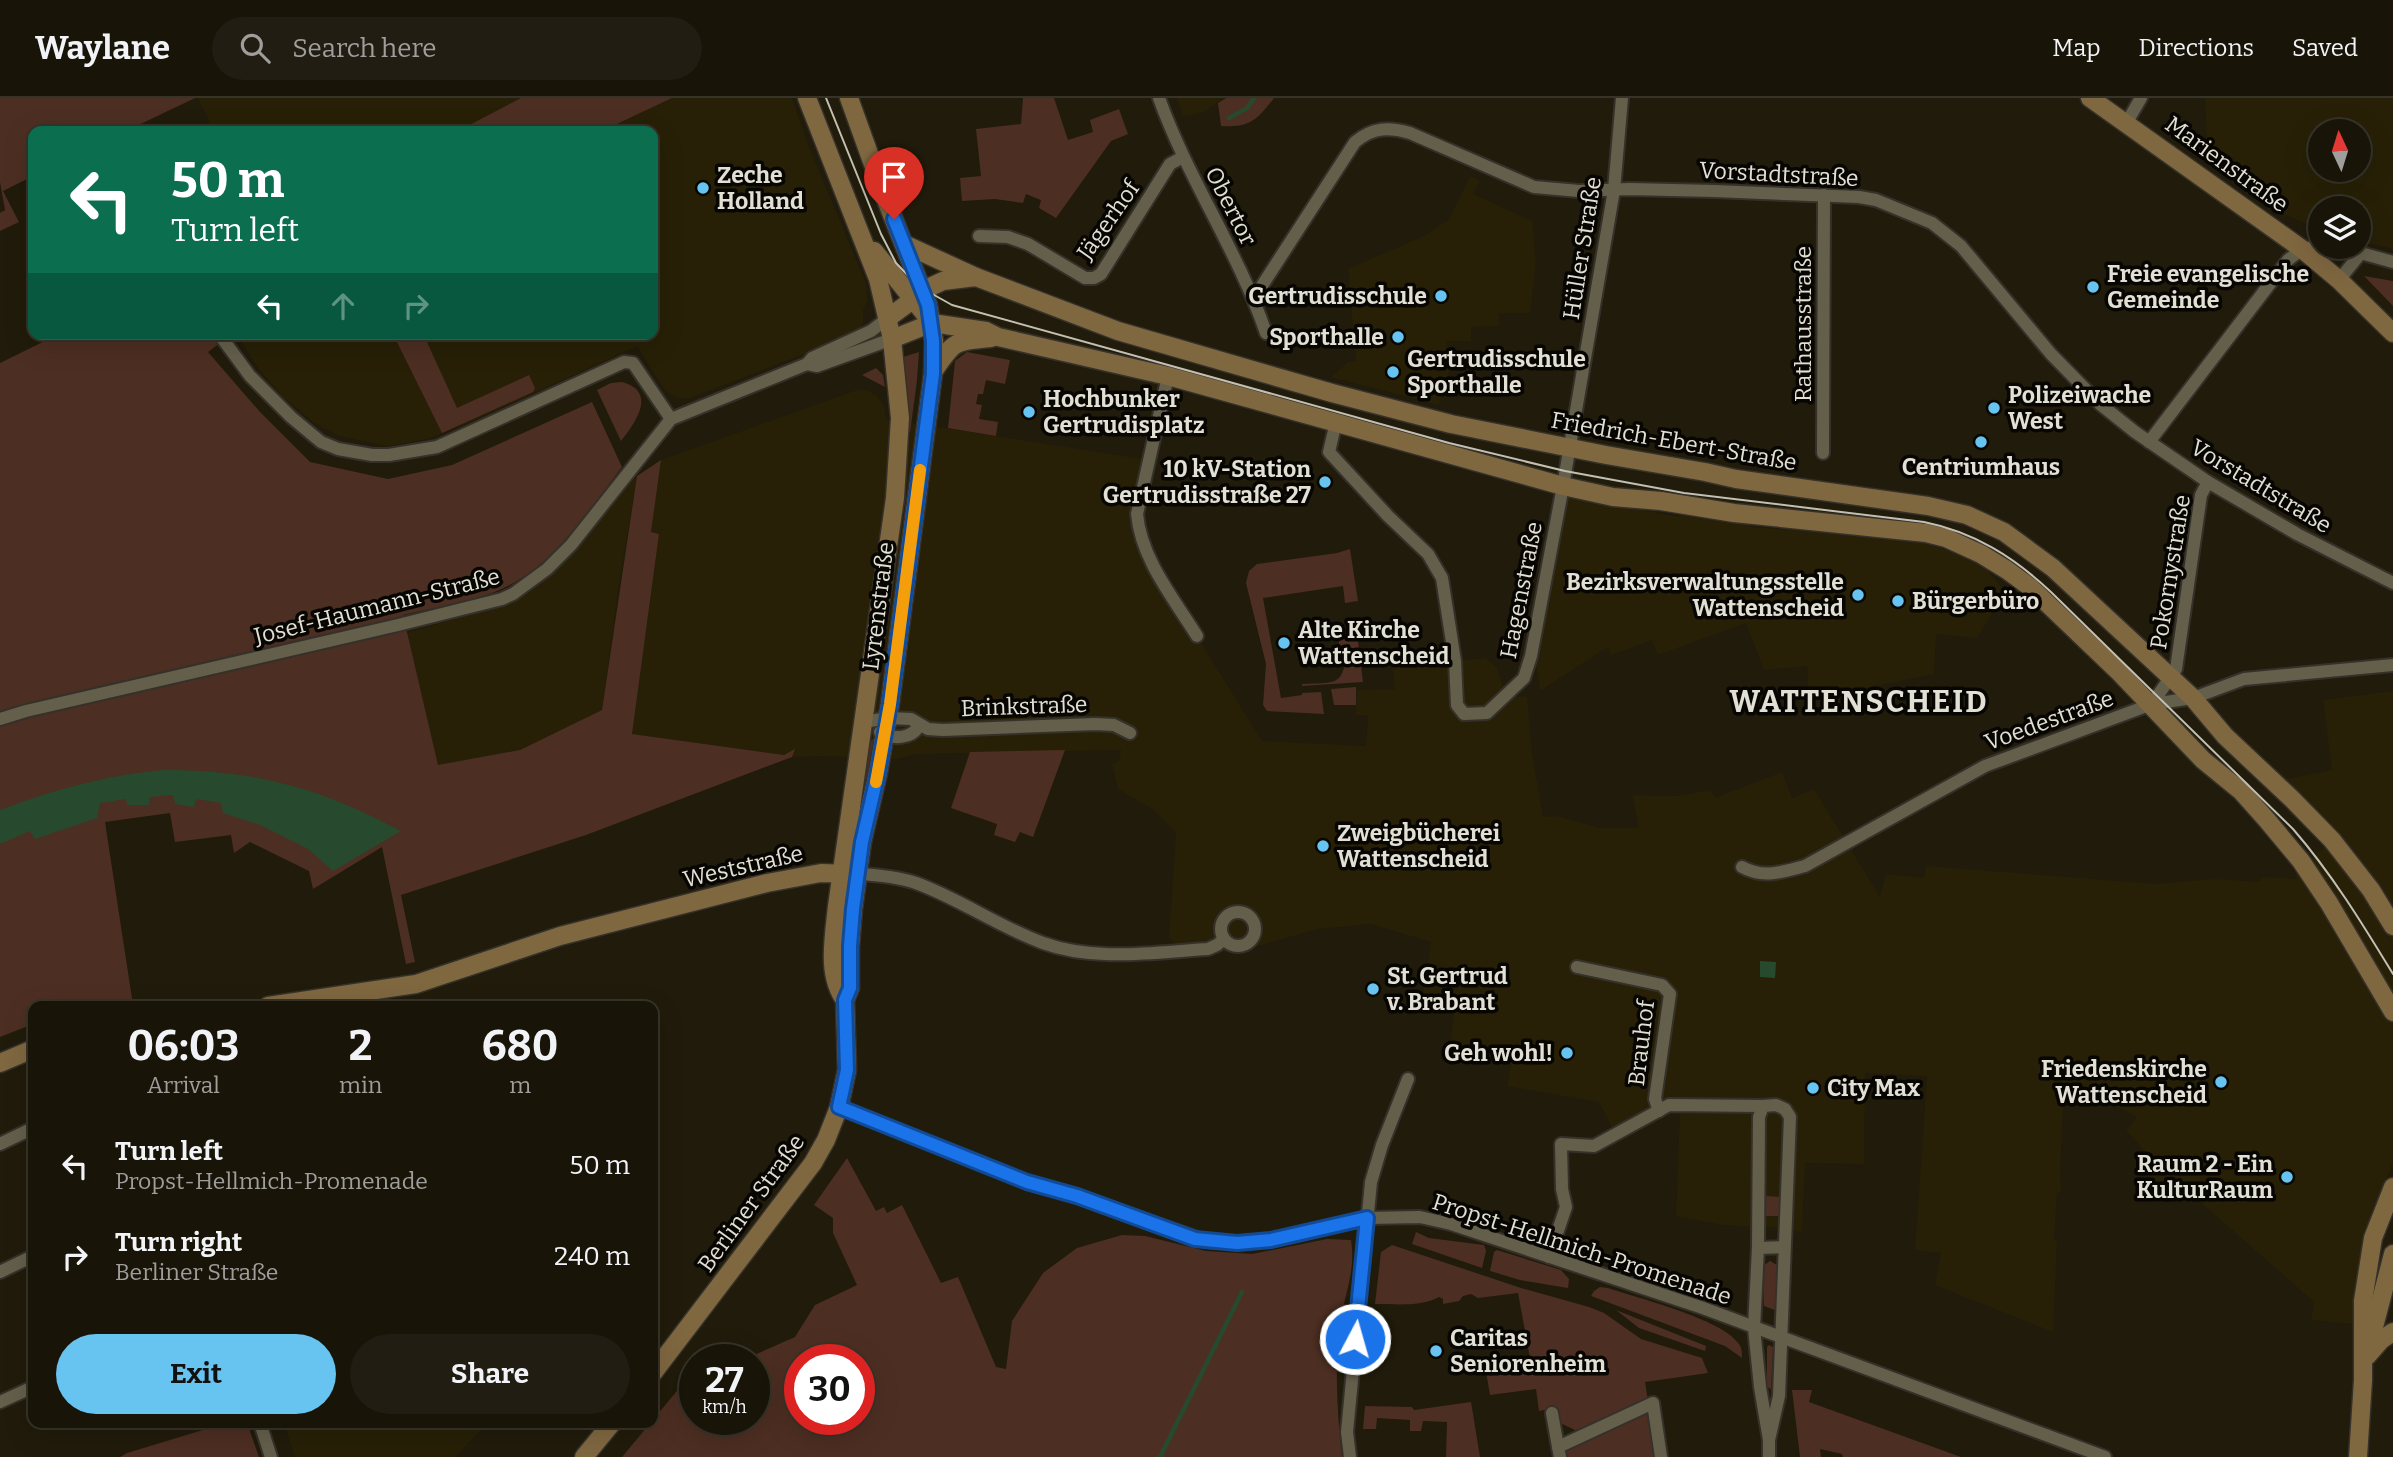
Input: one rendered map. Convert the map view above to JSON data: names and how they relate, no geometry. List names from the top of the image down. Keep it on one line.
{"streets":{"street":["Marienstraße","Vorstadtstraße","Obertor","Jägerhof","Hüller Straße","Rathausstraße","Friedrich-Ebert-Straße","Pokornystraße","Hagenstraße","Josef-Haumann-Straße","Lyrenstraße","Brinkstraße","Voedestraße","Weststraße","Brauhof","Berliner Straße","Propst-Hellmich-Promenade"]},"crossings":[["Vorstadtstraße","Obertor"],["Vorstadtstraße","Hüller Straße"],["Vorstadtstraße","Rathausstraße"],["Vorstadtstraße","Pokornystraße"],["Obertor","Jägerhof"],["Hüller Straße","Friedrich-Ebert-Straße"],["Hüller Straße","Hagenstraße"],["Friedrich-Ebert-Straße","Pokornystraße"],["Friedrich-Ebert-Straße","Lyrenstraße"],["Friedrich-Ebert-Straße","Voedestraße"],["Pokornystraße","Voedestraße"],["Josef-Haumann-Straße","Lyrenstraße"],["Lyrenstraße","Brinkstraße"],["Lyrenstraße","Weststraße"],["Lyrenstraße","Berliner Straße"],["Weststraße","Berliner Straße"],["Brauhof","Propst-Hellmich-Promenade"],["Berliner Straße","Propst-Hellmich-Promenade"]],"districts":["WATTENSCHEID"],"places":["Zeche Holland","Freie evangelische Gemeinde","Gertrudisschule","Sporthalle","Gertrudisschule Sporthalle","Polizeiwache West","Hochbunker Gertrudisplatz","Centriumhaus","10 kV-Station Gertrudisstraße 27","Bezirksverwaltungsstelle Wattenscheid","Bürgerbüro","Alte Kirche Wattenscheid","Zweigbücherei Wattenscheid","St. Gertrud v. Brabant","Geh wohl!","Friedenskirche Wattenscheid","City Max","Raum 2 - Ein KulturRaum","Caritas Seniorenheim"],"north":"top","page":{"header":"Waylane","search":"Search here","nav":["Map","Directions","Saved"],"turn":["50 m","Turn left"],"eta":["06:03","Arrival","2","min","680","m"],"list":[{"name":"Turn left","note":"Propst-Hellmich-Promenade","value":"50 m"},{"name":"Turn right","note":"Berliner Straße","value":"240 m"}],"buttons":["Exit","Share"],"speed":"27 km/h","limit":"30"}}
